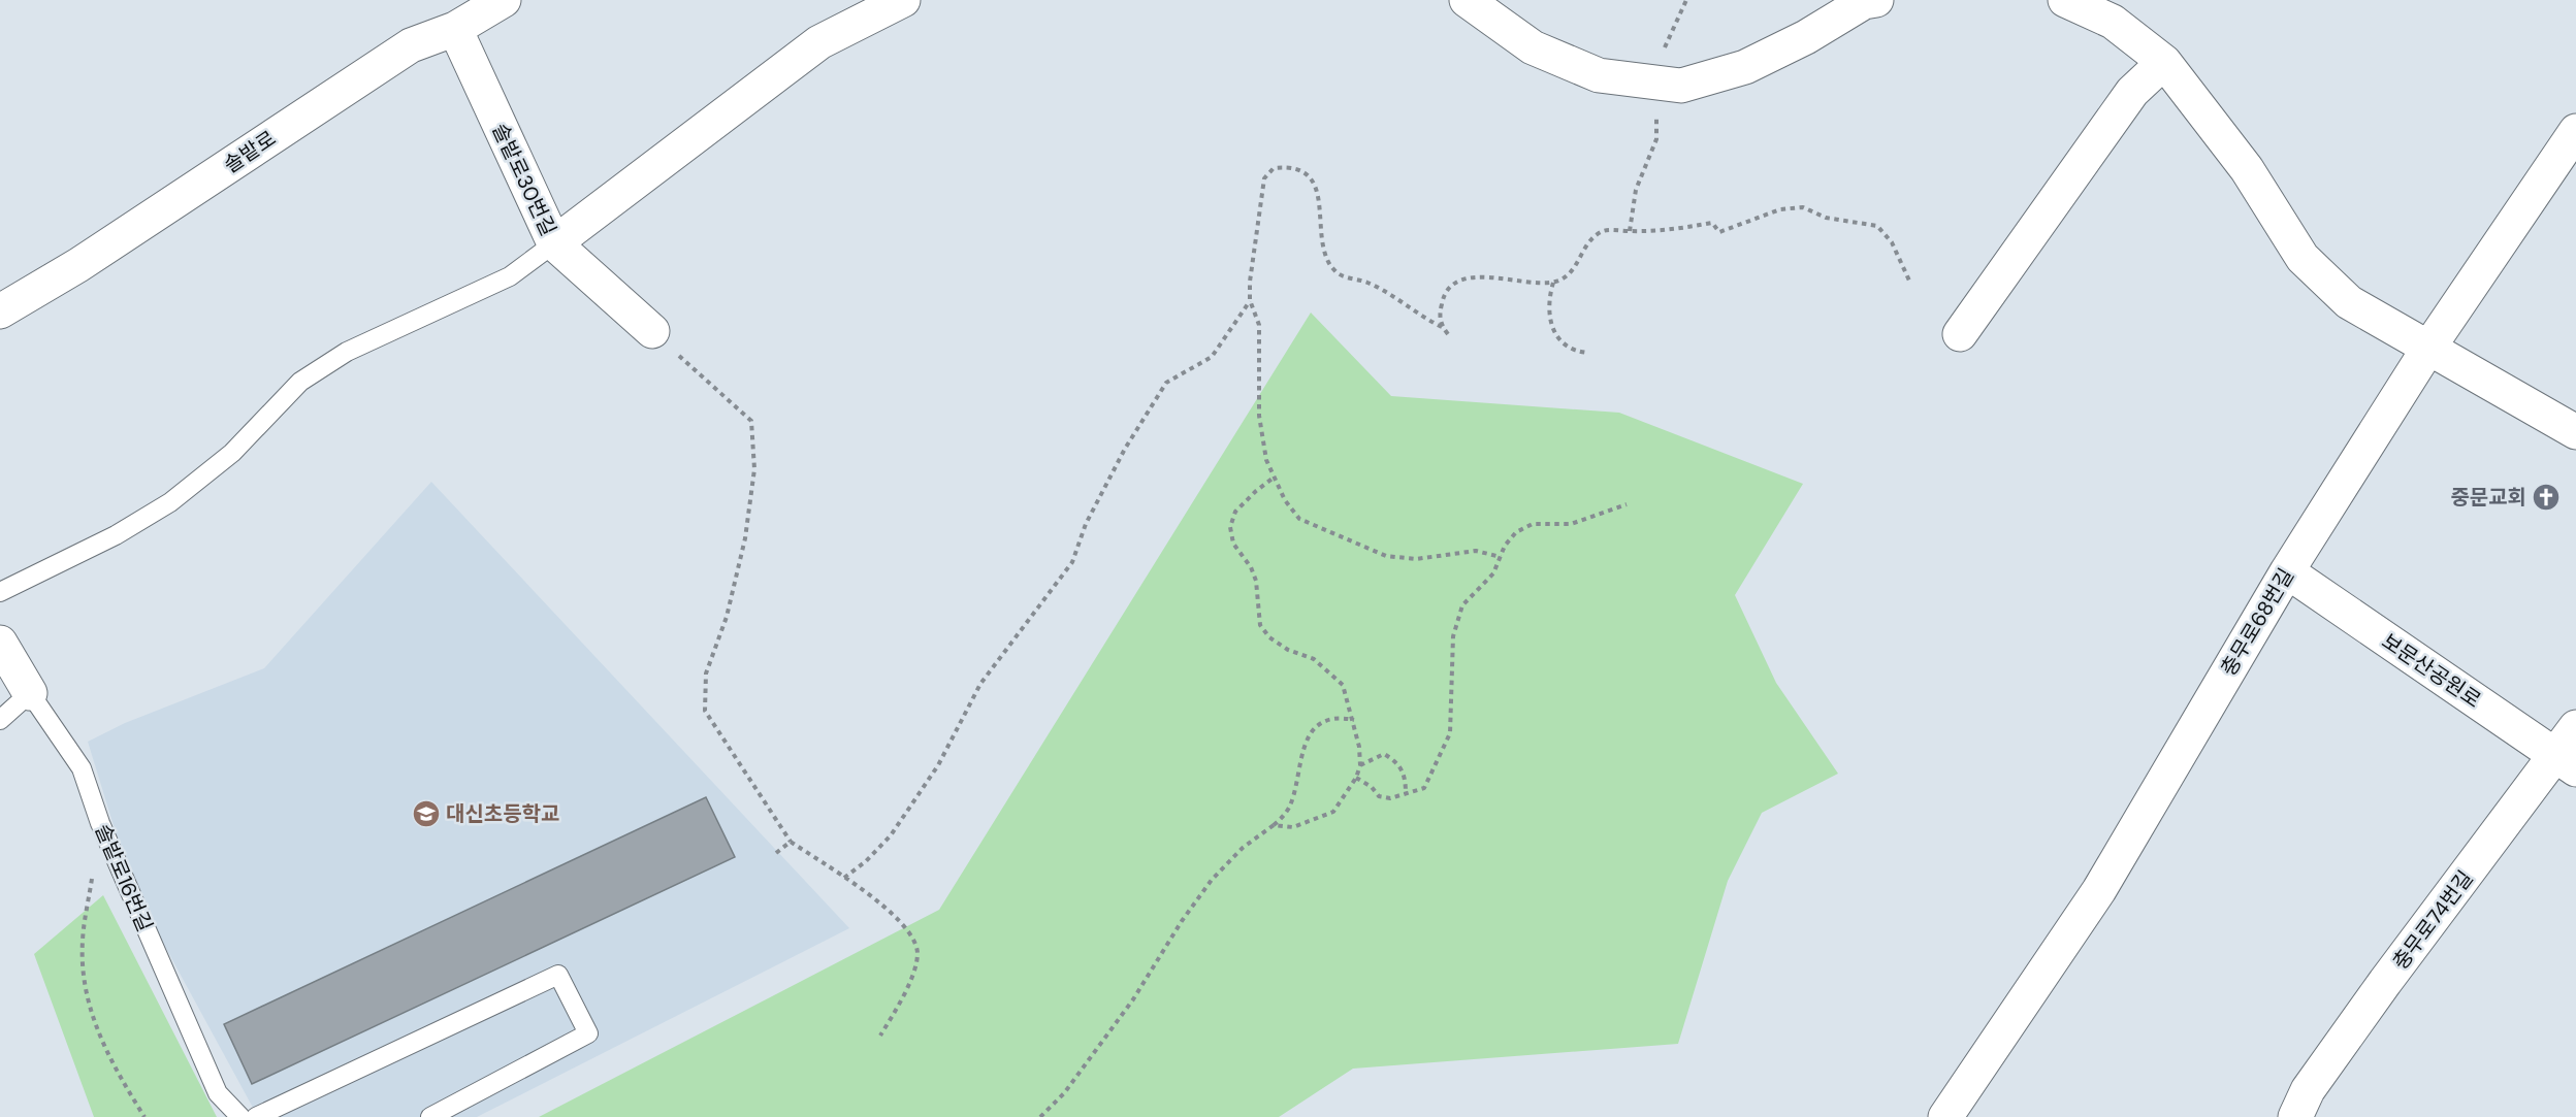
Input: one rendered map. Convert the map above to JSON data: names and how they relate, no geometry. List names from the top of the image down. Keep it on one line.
{"streets":{"street":["솔밭로","솔밭로30번길","충무로68번길","보문산공원로","솔밭로16번길","충무로74번길"]},"crossings":[["솔밭로","솔밭로30번길"],["충무로68번길","보문산공원로"],["보문산공원로","충무로74번길"]],"places":{"church":["중문교회"],"school or university":["대신초등학교"]}}
